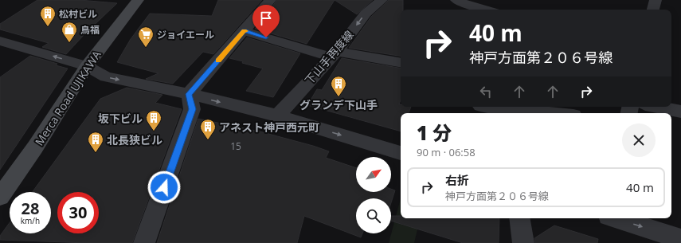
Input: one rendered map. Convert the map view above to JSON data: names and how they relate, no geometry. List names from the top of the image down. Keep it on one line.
{"streets":{"street":["下山手再度線","Merca Road UJIKAWA"]},"one_way":["下山手再度線"],"places":{"building":["松村ビル","グランデ下山手","坂下ビル","アネスト神戸西元町","北長狭ビル"],"shop":["鳥福"],"supermarket":["ジョイエール"]},"house_numbers":["15"],"north":"top right","page":{"turn":["40 m","神戸方面第２０６号線"],"heading":["1 分","90 m · 06:58"],"list":[{"name":"右折","note":"神戸方面第２０６号線","value":"40 m"}],"speed":"28 km/h","limit":"30"}}
